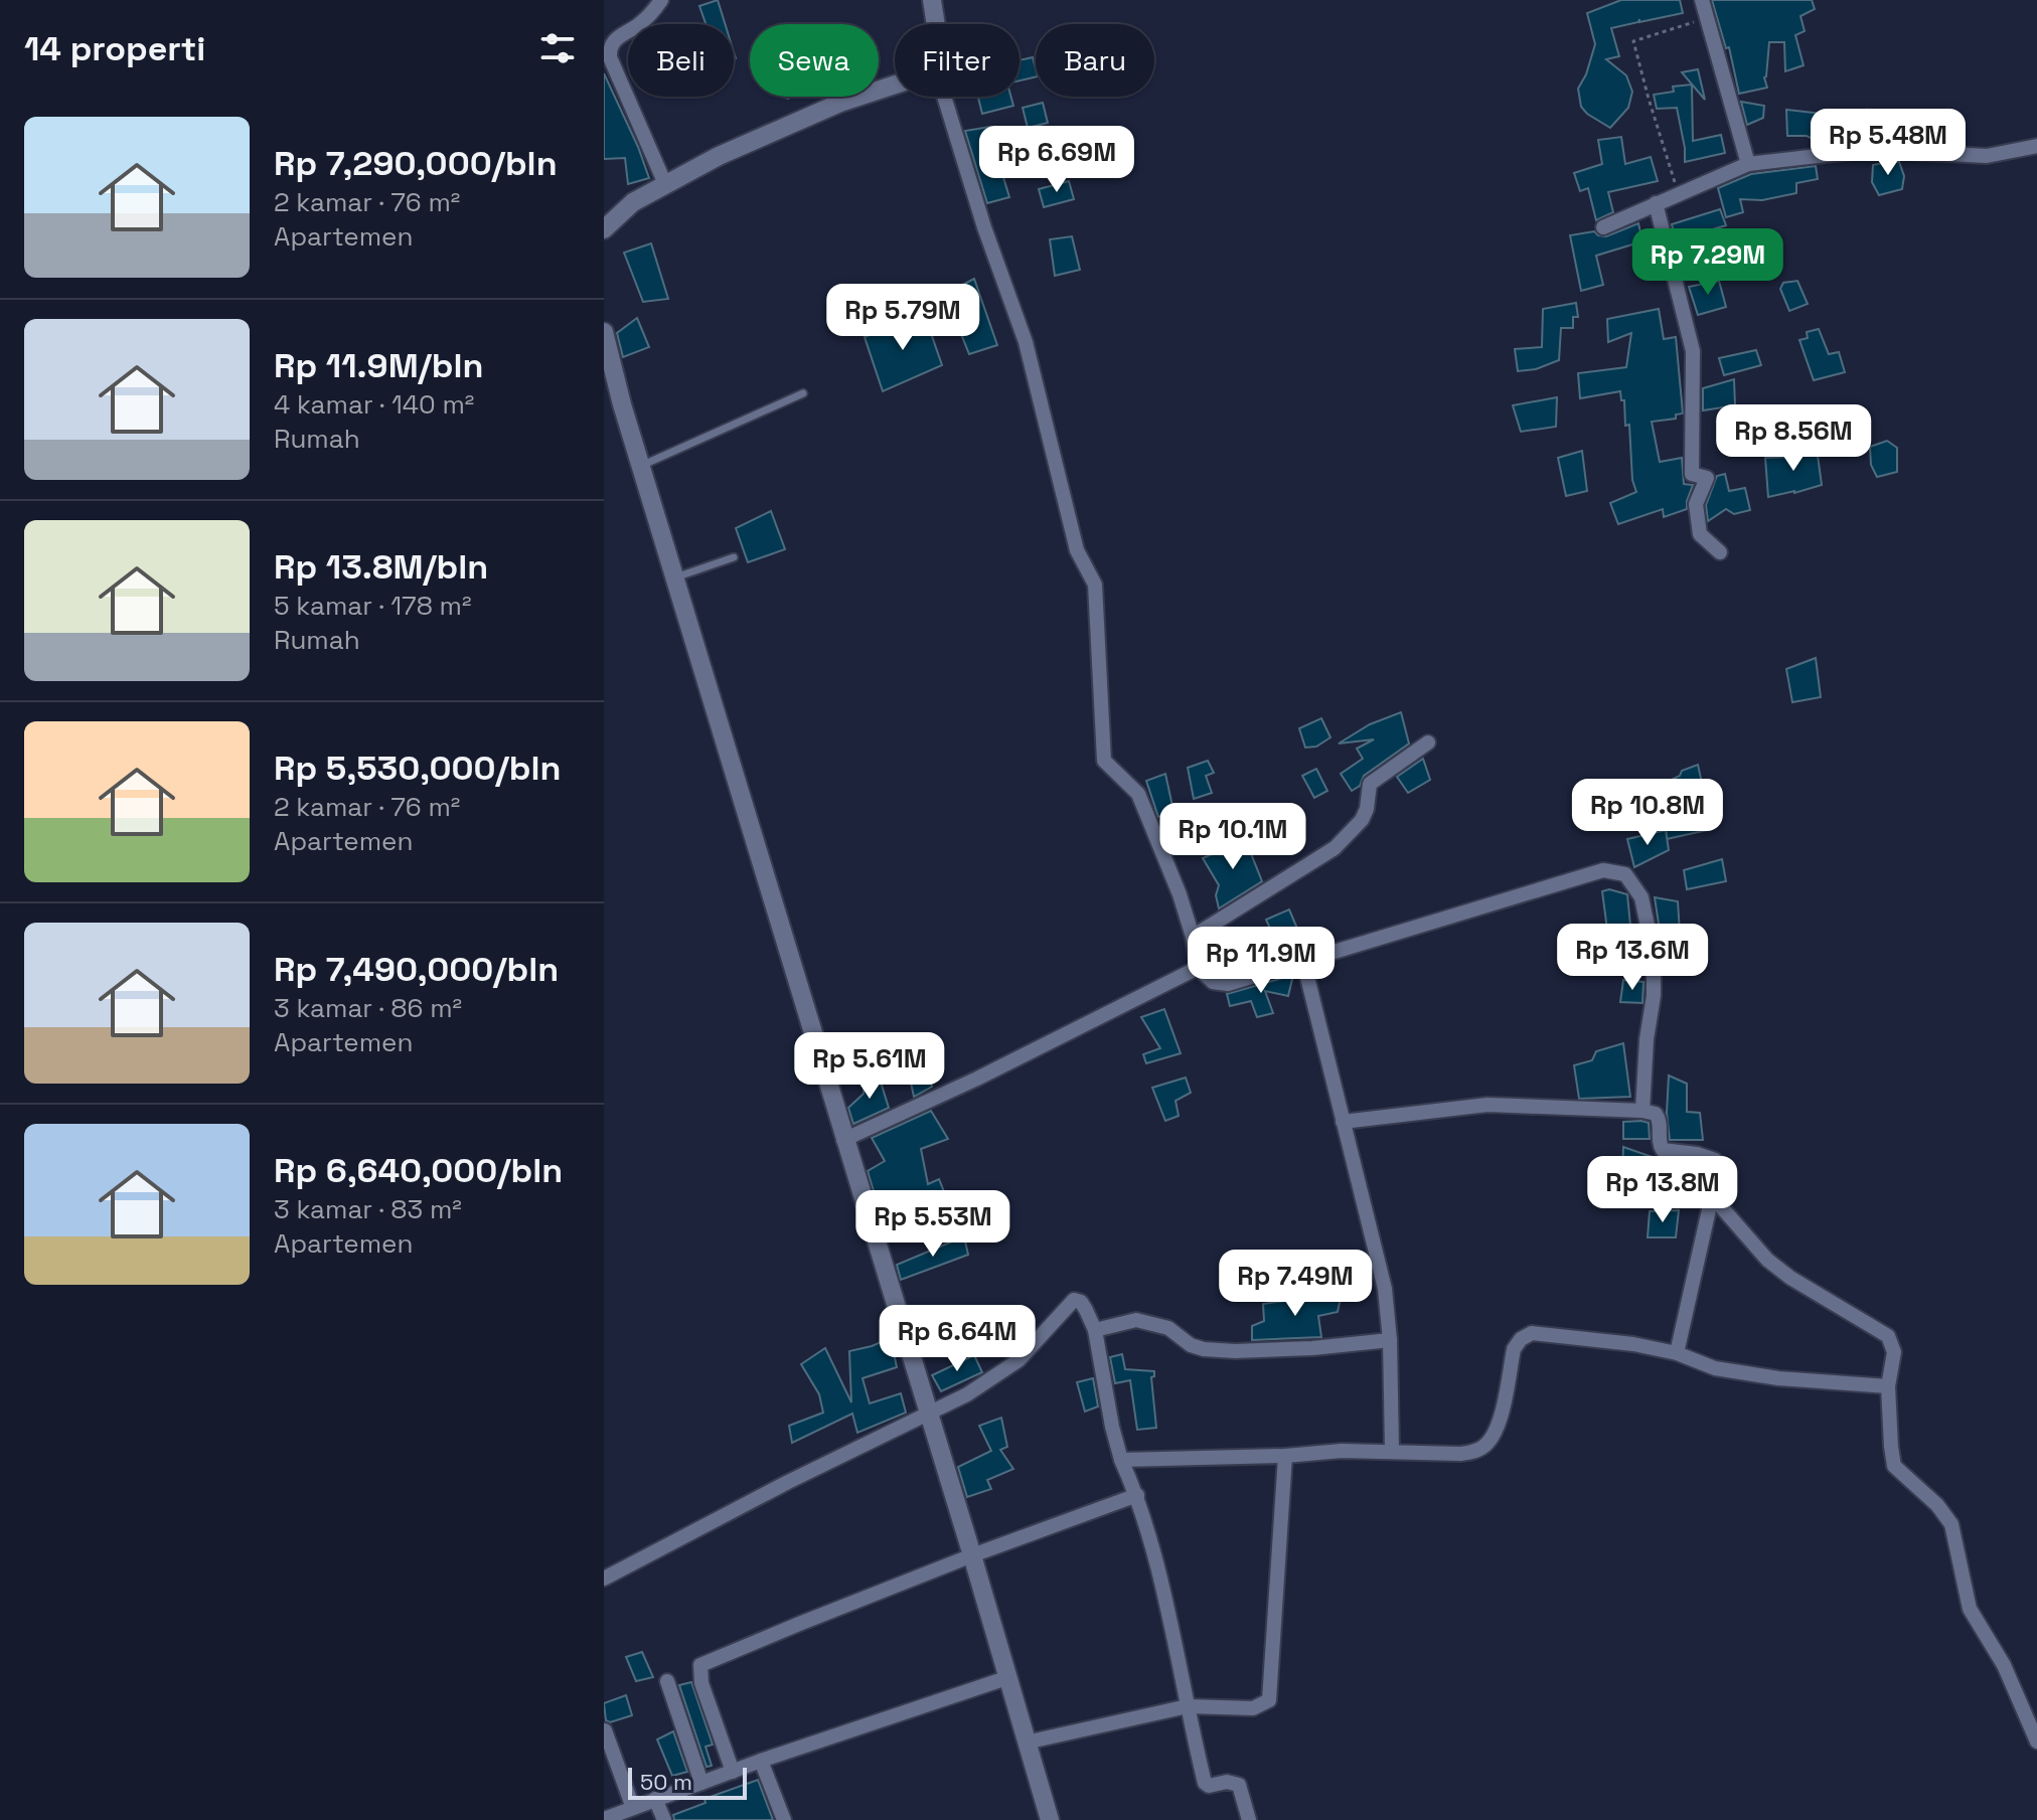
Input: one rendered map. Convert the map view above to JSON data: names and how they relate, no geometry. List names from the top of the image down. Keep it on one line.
{"scale_bar":"50 m","page":{"heading":"14 properti","chip":["Beli","Sewa","Filter","Baru"],"list":[{"name":"Rp 7,290,000/bln","note":"2 kamar · 76 m² · Apartemen"},{"name":"Rp 11.9M/bln","note":"4 kamar · 140 m² · Rumah"},{"name":"Rp 13.8M/bln","note":"5 kamar · 178 m² · Rumah"},{"name":"Rp 5,530,000/bln","note":"2 kamar · 76 m² · Apartemen"},{"name":"Rp 7,490,000/bln","note":"3 kamar · 86 m² · Apartemen"},{"name":"Rp 6,640,000/bln","note":"3 kamar · 83 m² · Apartemen"}],"price":["Rp 5.48M","Rp 6.69M","Rp 7.29M","Rp 5.79M","Rp 8.56M","Rp 10.8M","Rp 10.1M","Rp 13.6M","Rp 11.9M","Rp 5.61M","Rp 13.8M","Rp 5.53M","Rp 7.49M","Rp 6.64M"],"scale":"50 m"}}
